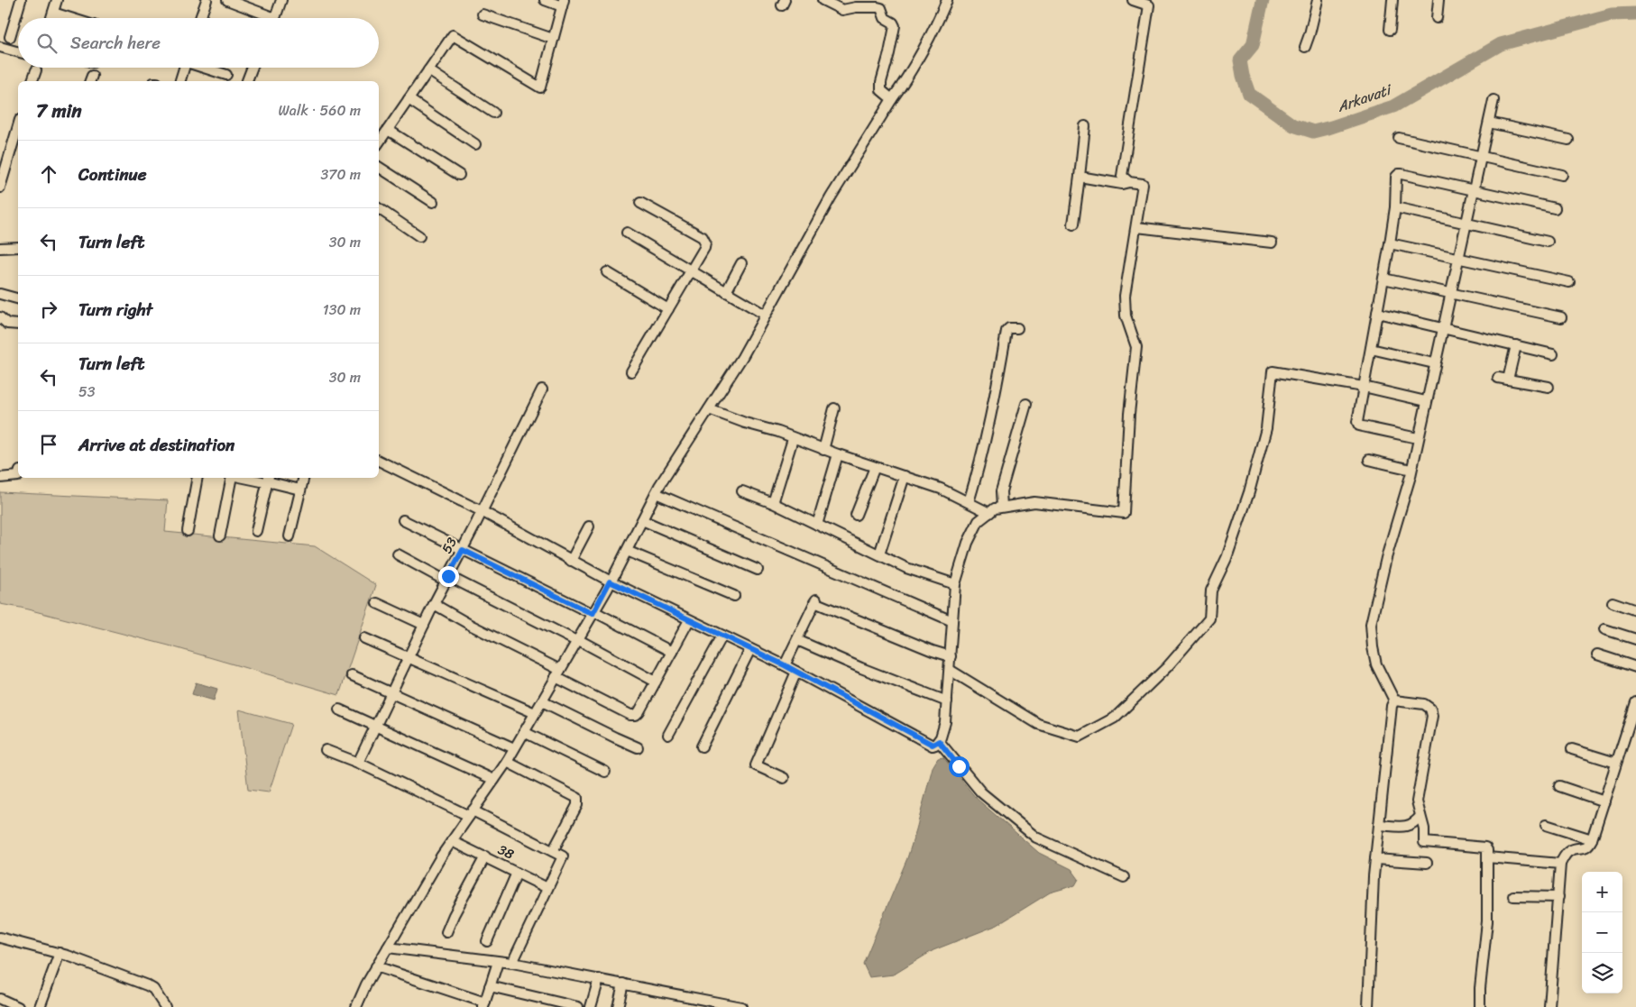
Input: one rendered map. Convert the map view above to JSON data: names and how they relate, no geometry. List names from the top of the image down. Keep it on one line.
{"streets":{"street":["53","38"]},"water":["Arkavati"],"page":{"search":"Search here","heading":["7 min","Walk · 560 m"],"list":[["Continue","370 m"],["Turn left","30 m"],["Turn right","130 m"],["Turn left","53","30 m"],"Arrive at destination"],"map_buttons":["+","−"]}}
